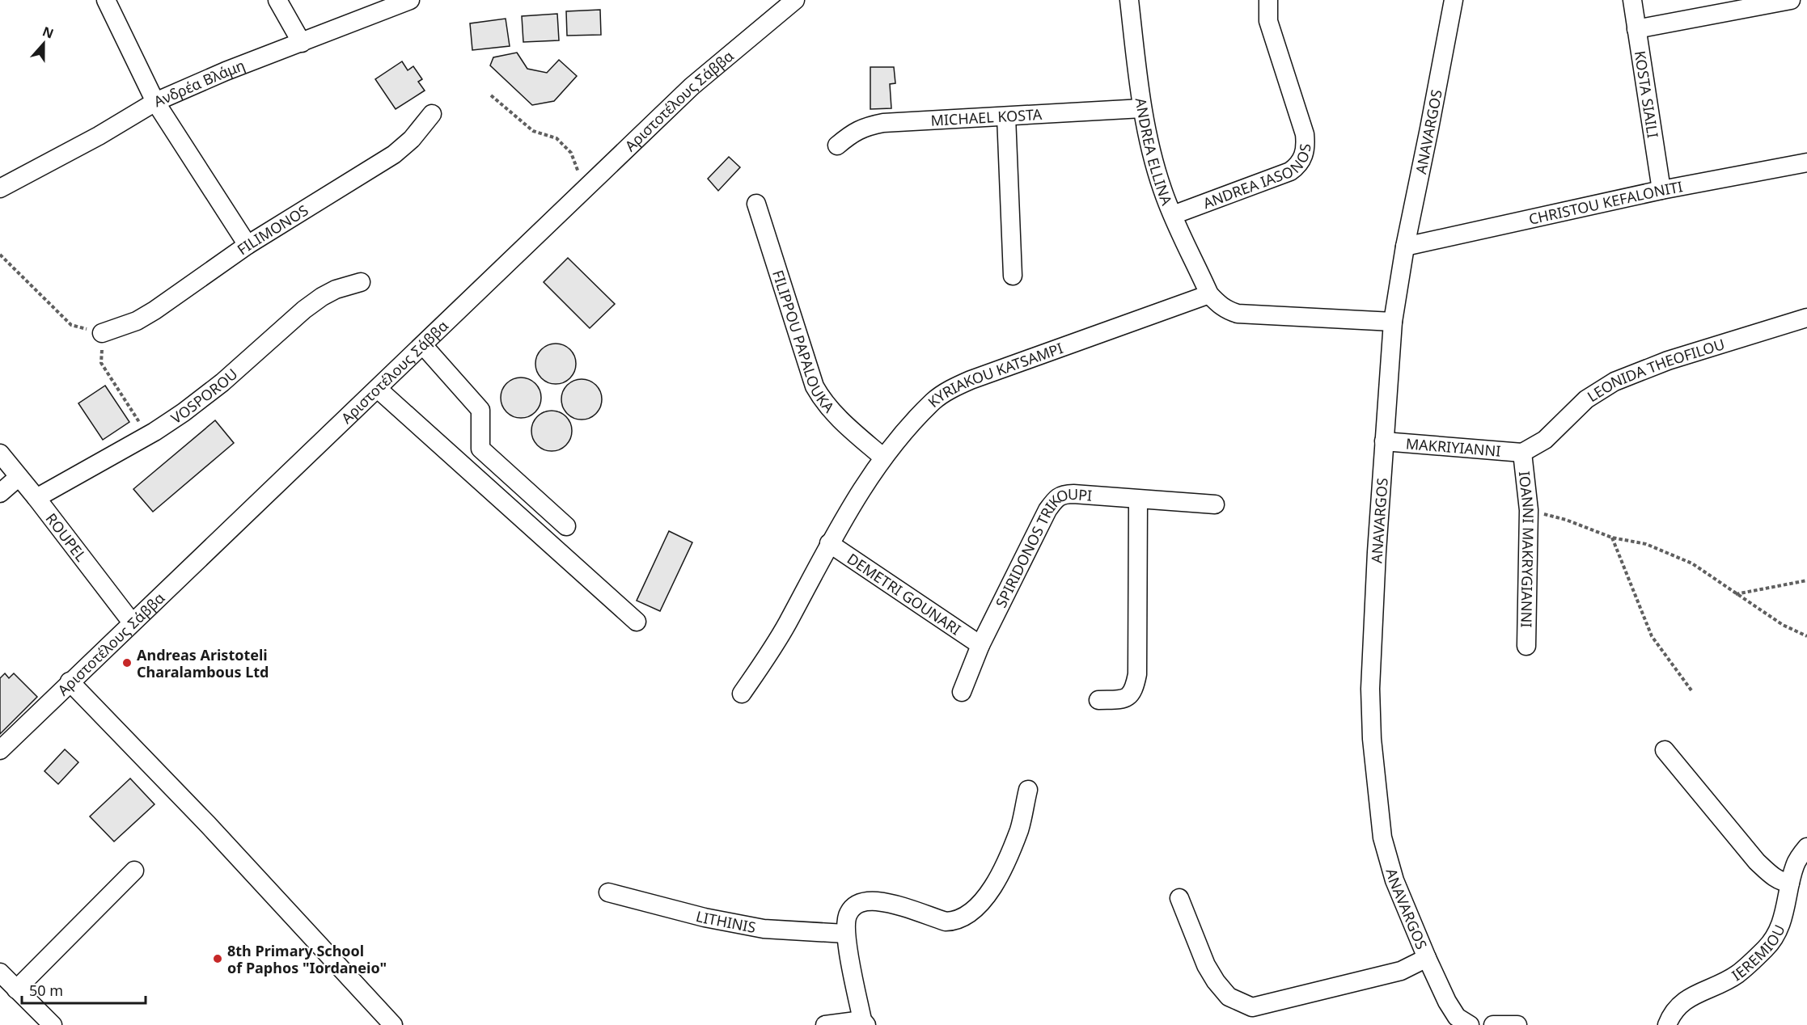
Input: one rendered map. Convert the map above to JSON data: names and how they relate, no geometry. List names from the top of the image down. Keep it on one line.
{"streets":{"street":["Ανδρέα Βλάμη","KOSTA SIAILI","Αριστοτέλους Σάββα","MICHAEL KOSTA","ANAVARGOS","ANDREA ELLINA","ANDREA IASONOS","CHRISTOU KEFALONITI","FILIMONOS","FILIPPOU PAPALOUKA","LEONIDA THEOFILOU","KYRIAKOU KATSAMPI","VOSPOROU","MAKRIYIANNI","ROUPEL","IOANNI MAKRYGIANNI","SPIRIDONOS TRIKOUPI","DEMETRI GOUNARI","LITHINIS","IEREMIOU"]},"crossings":[["KOSTA SIAILI","CHRISTOU KEFALONITI"],["Αριστοτέλους Σάββα","ROUPEL"],["MICHAEL KOSTA","ANDREA ELLINA"],["ANAVARGOS","CHRISTOU KEFALONITI"],["ANAVARGOS","MAKRIYIANNI"],["ANDREA ELLINA","ANDREA IASONOS"],["ANDREA ELLINA","KYRIAKOU KATSAMPI"],["FILIPPOU PAPALOUKA","KYRIAKOU KATSAMPI"],["LEONIDA THEOFILOU","MAKRIYIANNI"],["LEONIDA THEOFILOU","IOANNI MAKRYGIANNI"],["KYRIAKOU KATSAMPI","DEMETRI GOUNARI"],["VOSPOROU","ROUPEL"],["MAKRIYIANNI","IOANNI MAKRYGIANNI"],["SPIRIDONOS TRIKOUPI","DEMETRI GOUNARI"]],"places":["Andreas Aristoteli Charalambous Ltd","8th Primary School of Paphos \"Iordaneio\""],"scale_bar":"50 m","north":"top"}
